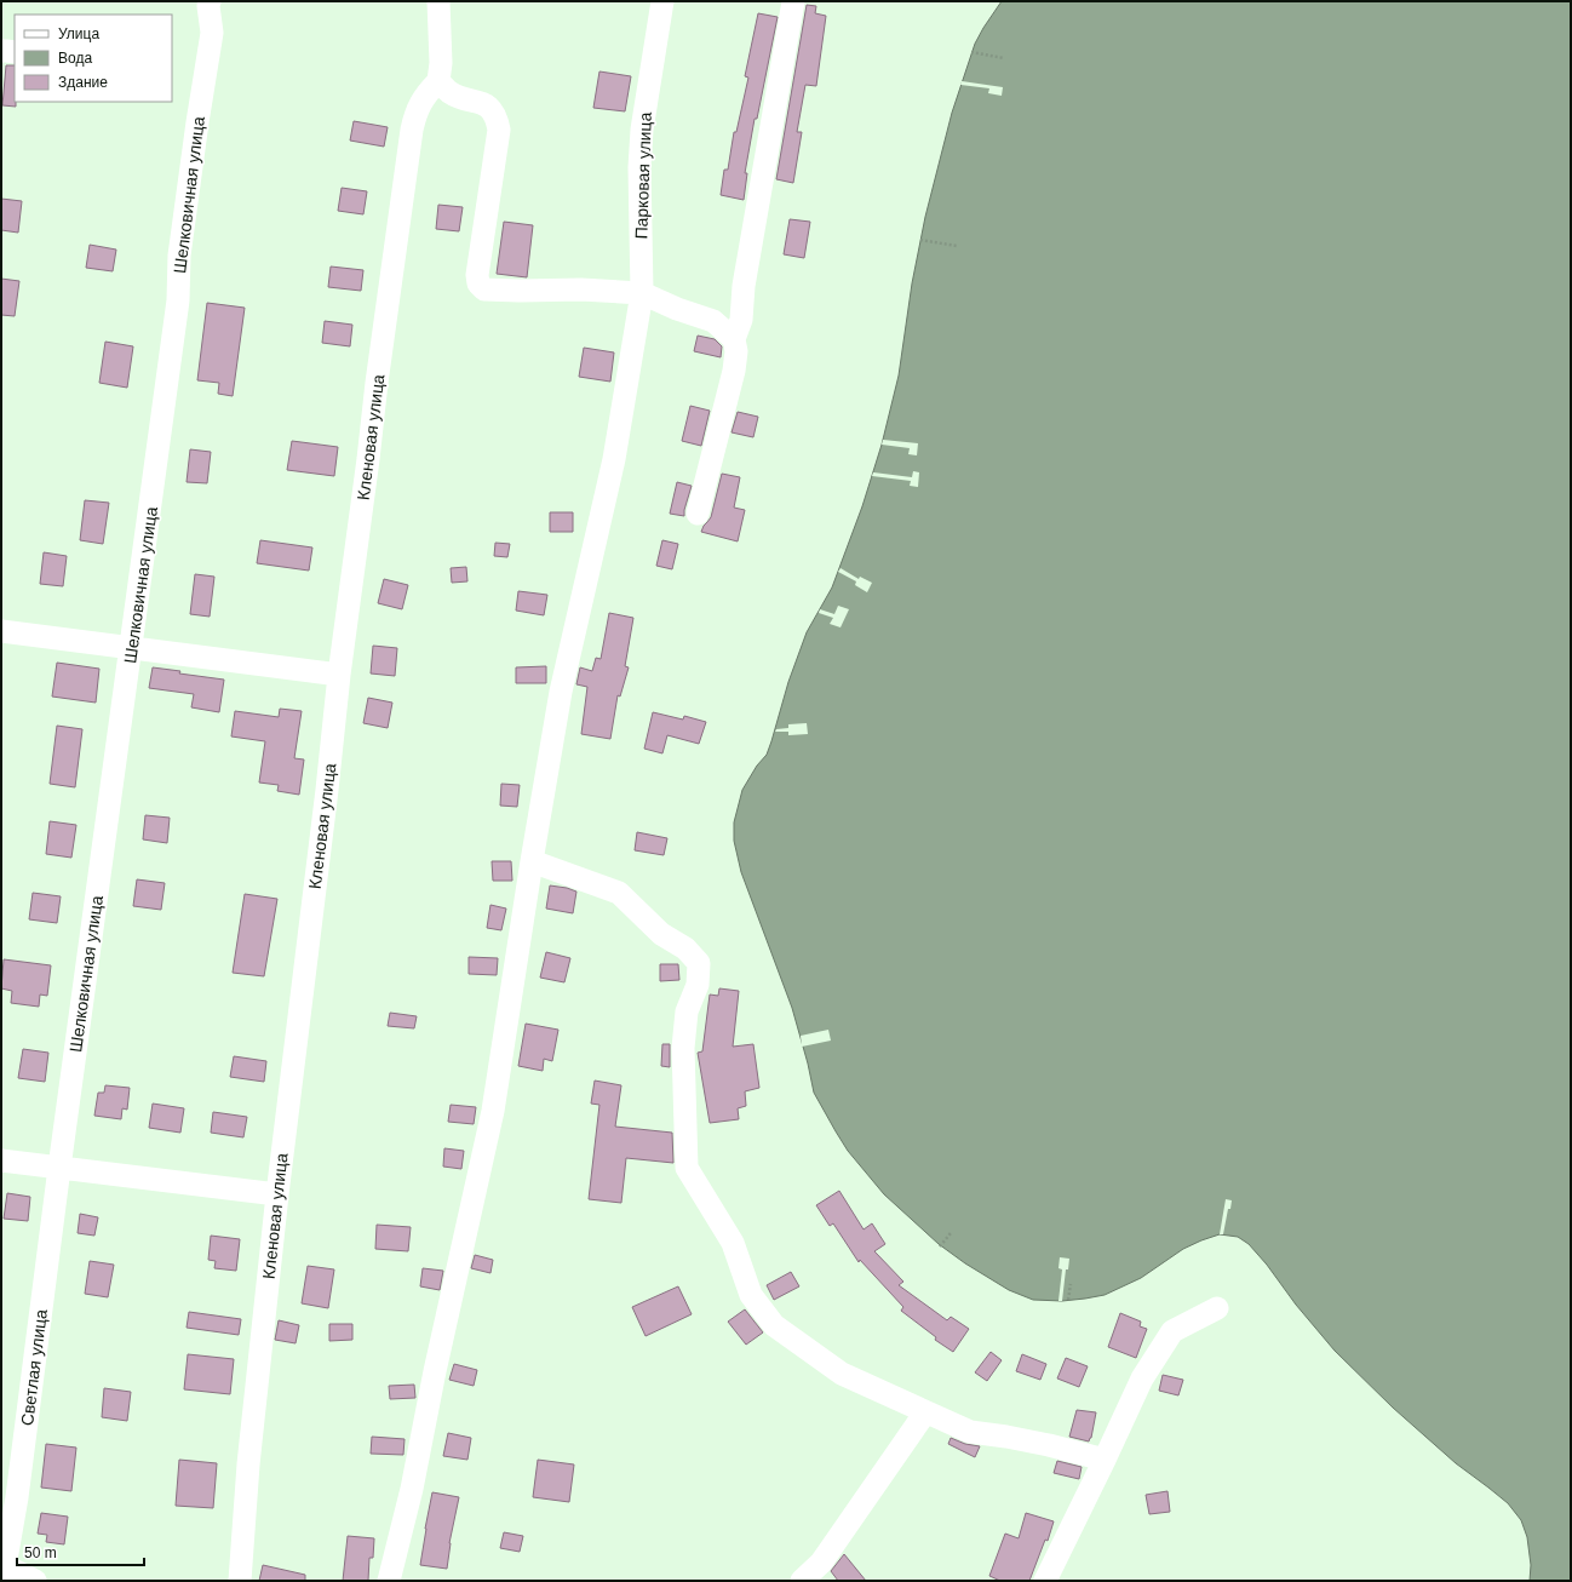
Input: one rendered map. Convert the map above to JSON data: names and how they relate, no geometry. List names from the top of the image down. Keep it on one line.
{"streets":{"street":["Парковая улица","Шелковичная улица","Кленовая улица","Светлая улица"]},"crossings":[["Шелковичная улица","Светлая улица"]],"legend":["Улица","Вода","Здание"],"scale_bar":"50 m"}
